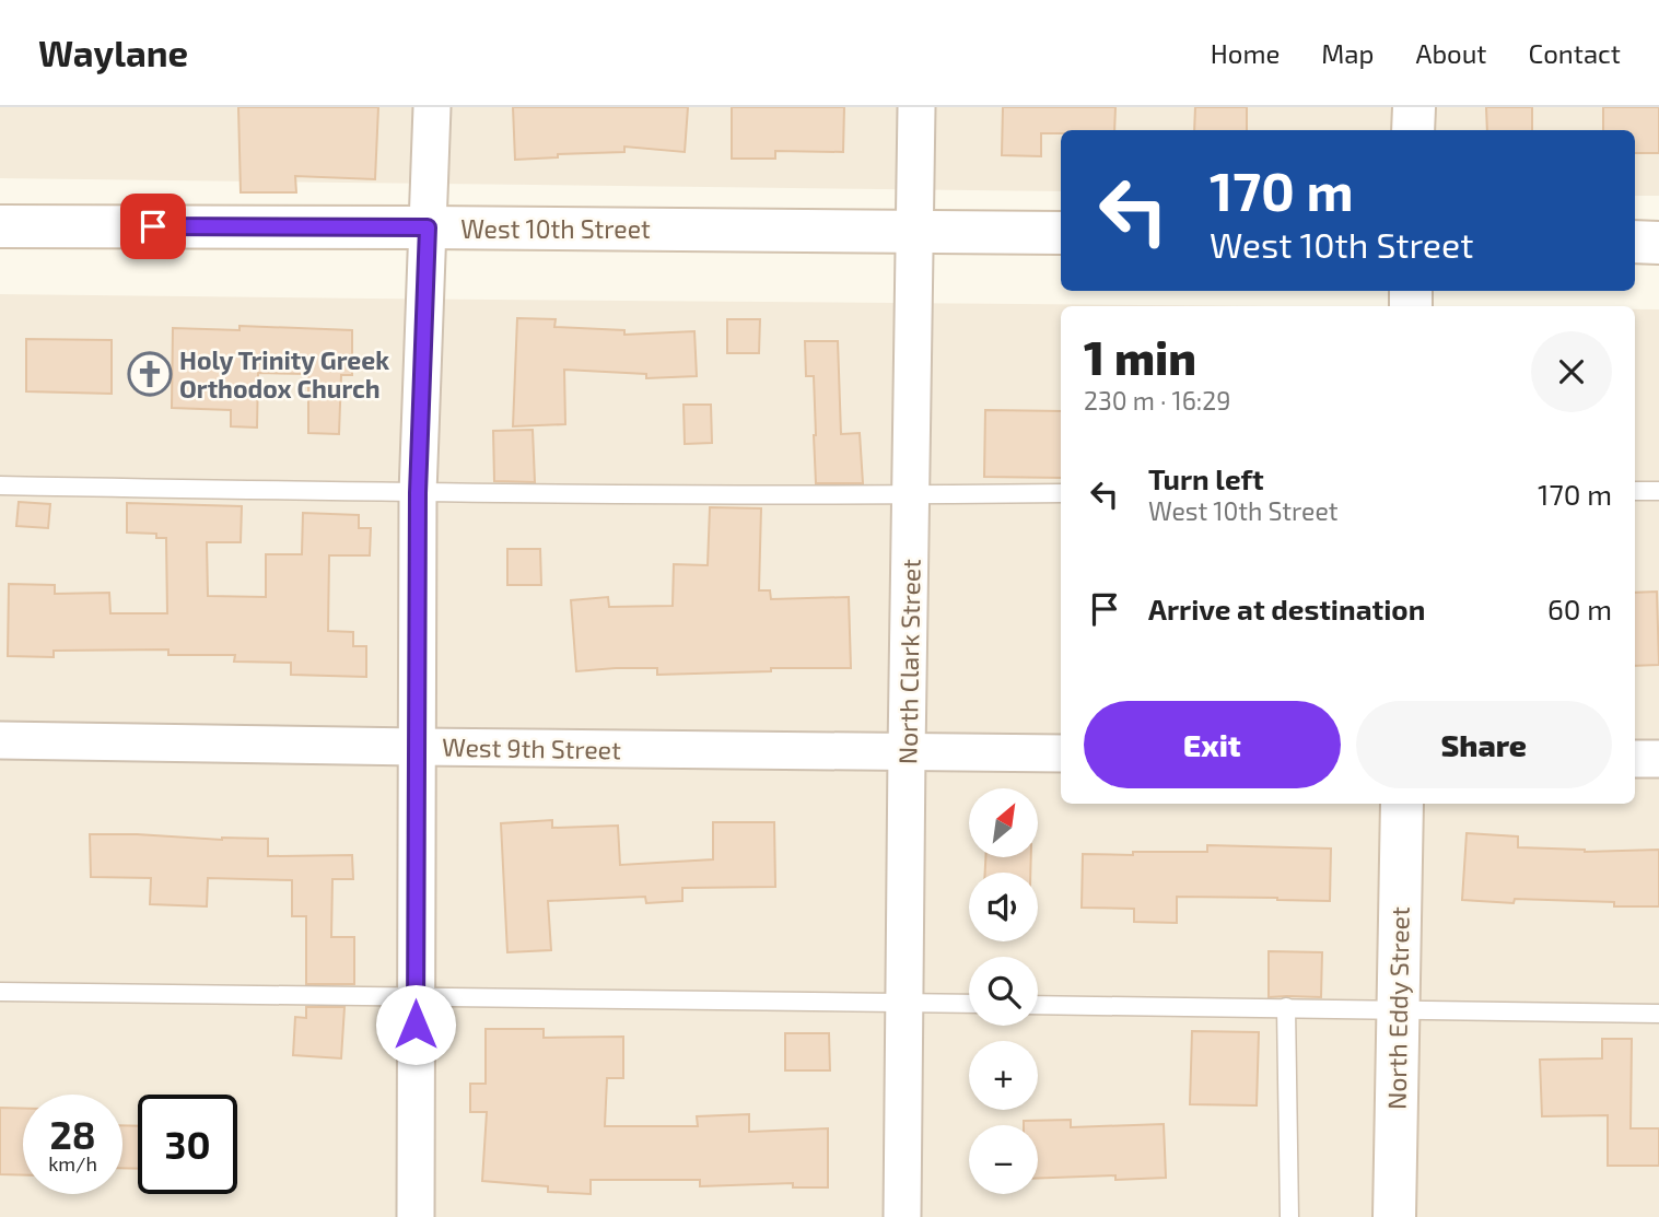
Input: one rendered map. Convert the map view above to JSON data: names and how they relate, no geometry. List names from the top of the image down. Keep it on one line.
{"streets":{"street":["West 10th Street","North Clark Street","West 9th Street","North Eddy Street"]},"crossings":[["West 10th Street","North Clark Street"],["North Clark Street","West 9th Street"]],"places":{"church":["Holy Trinity Greek Orthodox Church"]},"north":"top right","page":{"header":"Waylane","nav":["Home","Map","About","Contact"],"turn":["170 m","West 10th Street"],"heading":["1 min","230 m · 16:29"],"list":[{"name":"Turn left","note":"West 10th Street","value":"170 m"},{"name":"Arrive at destination","value":"60 m"}],"buttons":["Exit","Share"],"map_buttons":["+","−"],"speed":"28 km/h","limit":"30"}}
